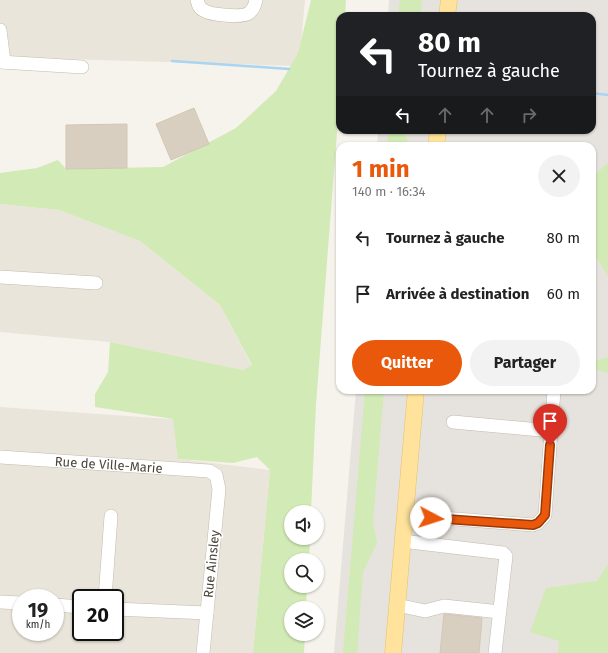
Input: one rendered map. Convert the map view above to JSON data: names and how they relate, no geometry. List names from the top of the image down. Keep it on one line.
{"streets":{"street":["Rue de Ville-Marie","Rue Ainsley"]},"crossings":[["Rue de Ville-Marie","Rue Ainsley"]],"page":{"turn":["80 m","Tournez à gauche"],"heading":["1 min","140 m · 16:34"],"list":[{"name":"Tournez à gauche","value":"80 m"},{"name":"Arrivée à destination","value":"60 m"}],"buttons":["Quitter","Partager"],"speed":"19 km/h","limit":"20"}}
